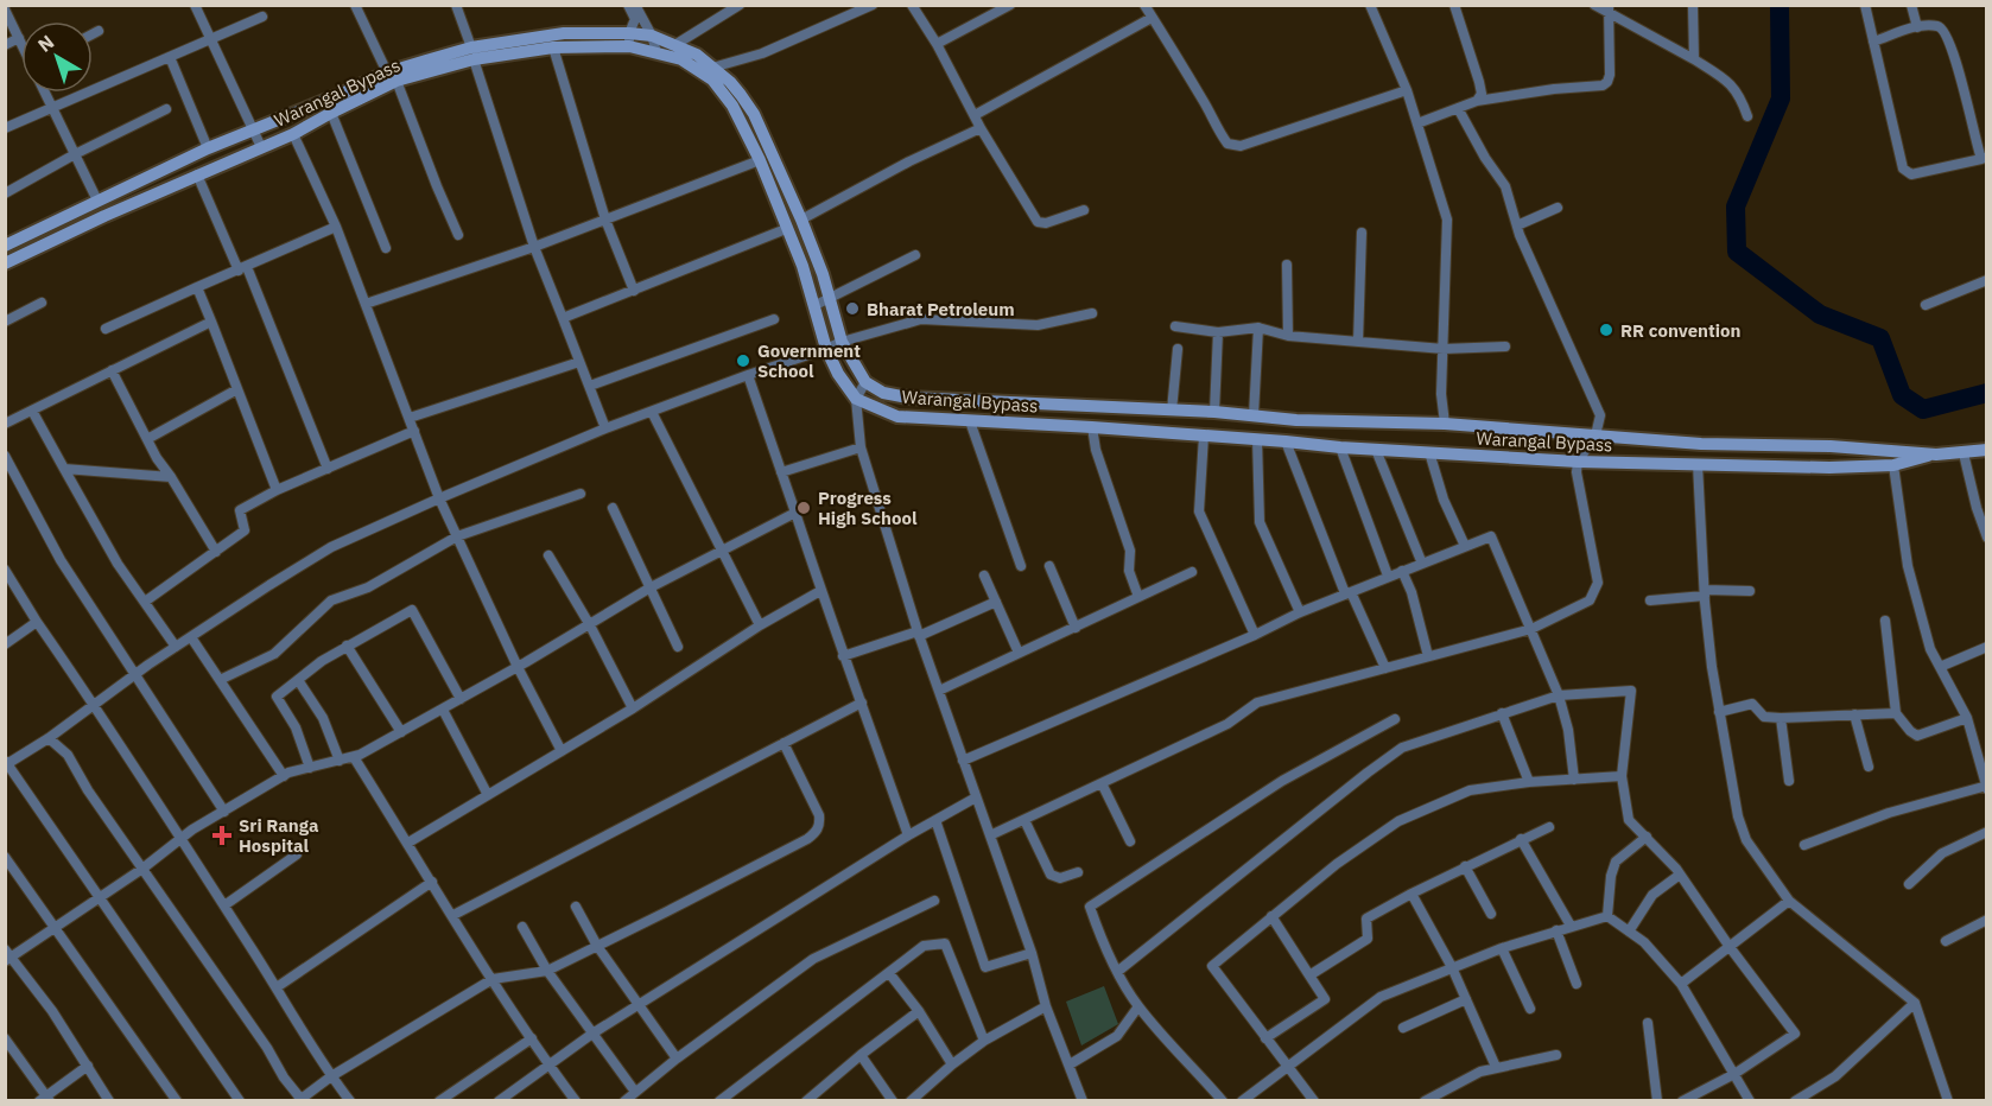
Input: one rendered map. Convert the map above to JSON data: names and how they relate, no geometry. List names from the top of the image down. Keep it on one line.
{"streets":{"main road":["Warangal Bypass"]},"places":{"other":["Bharat Petroleum","RR convention","Government School","Progress High School"],"health":["Sri Ranga Hospital"]},"north":"top left"}
